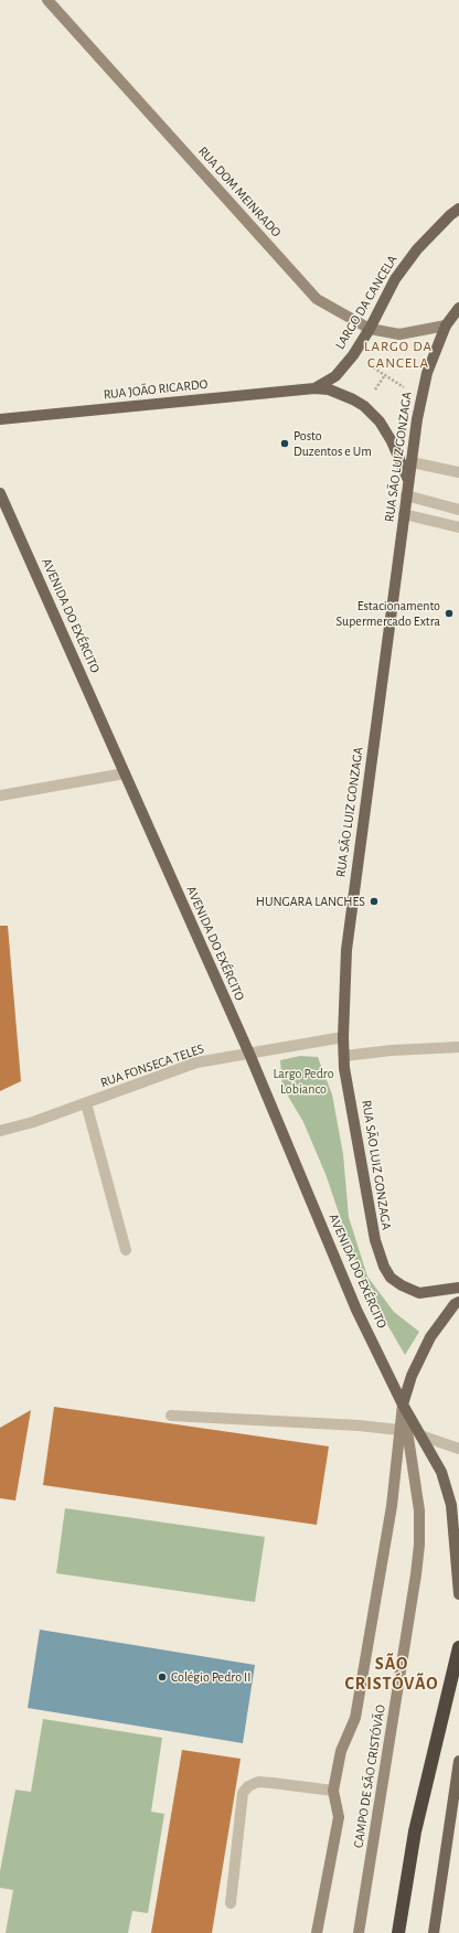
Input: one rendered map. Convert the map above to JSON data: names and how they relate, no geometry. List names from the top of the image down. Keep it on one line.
{"streets":{"main road":["LARGO DA CANCELA","RUA JOÃO RICARDO","RUA SÃO LUIZ GONZAGA","AVENIDA DO EXÉRCITO"],"street":["RUA DOM MEINRADO","RUA FONSECA TELES","CAMPO DE SÃO CRISTÓVÃO"]},"crossings":[["RUA DOM MEINRADO","LARGO DA CANCELA"],["RUA DOM MEINRADO","RUA SÃO LUIZ GONZAGA"],["LARGO DA CANCELA","RUA JOÃO RICARDO"],["RUA SÃO LUIZ GONZAGA","RUA FONSECA TELES"],["AVENIDA DO EXÉRCITO","RUA FONSECA TELES"],["AVENIDA DO EXÉRCITO","CAMPO DE SÃO CRISTÓVÃO"]],"districts":["LARGO DA CANCELA","SÃO CRISTÓVÃO"],"parks":["Largo Pedro Lobianco"],"places":["Posto Duzentos e Um","Estacionamento Supermercado Extra","HUNGARA LANCHES","Colégio Pedro II"]}
